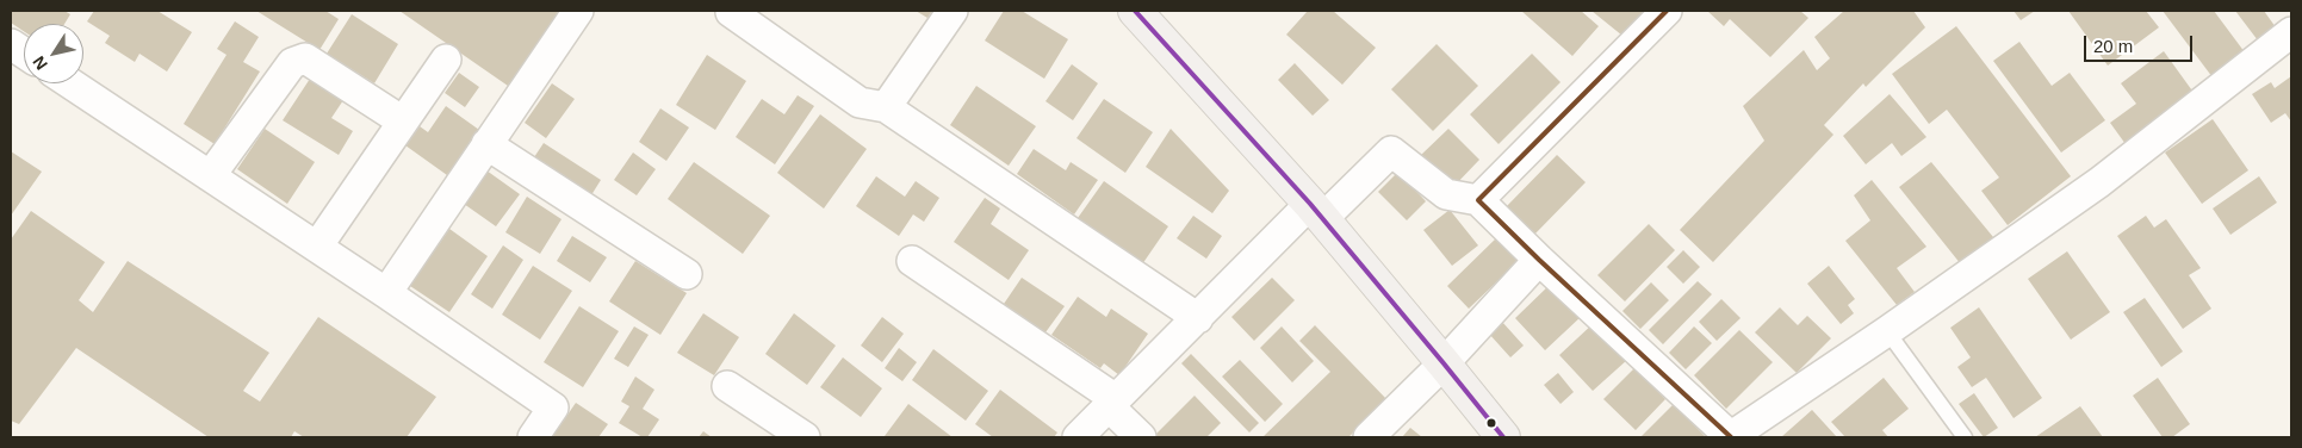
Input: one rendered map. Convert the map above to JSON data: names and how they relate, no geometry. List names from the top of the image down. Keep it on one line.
{"scale_bar":"20 m","north":"bottom left"}
